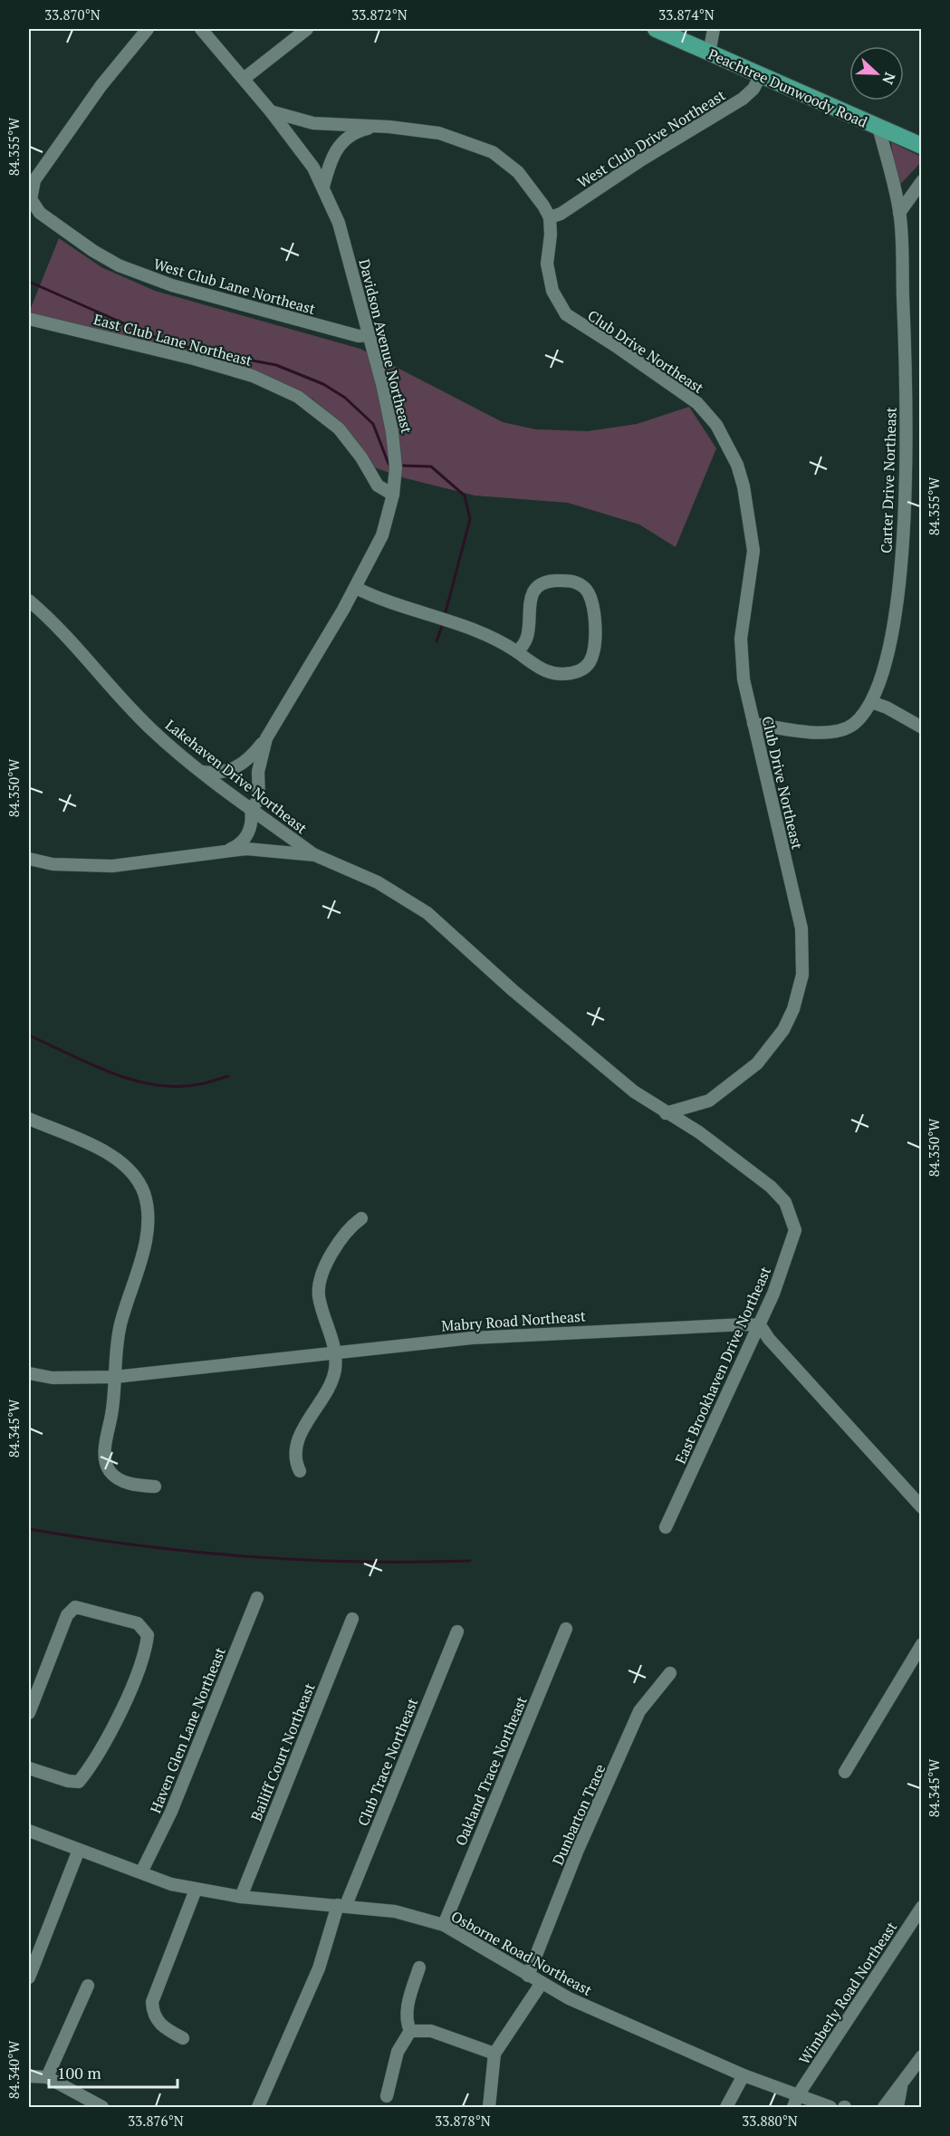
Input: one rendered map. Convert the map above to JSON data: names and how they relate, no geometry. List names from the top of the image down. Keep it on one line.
{"streets":{"main road":["Peachtree Dunwoody Road"],"street":["West Club Drive Northeast","West Club Lane Northeast","East Club Lane Northeast","Davidson Avenue Northeast","Club Drive Northeast","Carter Drive Northeast","Lakehaven Drive Northeast","Mabry Road Northeast","East Brookhaven Drive Northeast","Haven Glen Lane Northeast","Bailiff Court Northeast","Club Trace Northeast","Oakland Trace Northeast","Dunbarton Trace","Osborne Road Northeast","Wimberly Road Northeast"]},"crossings":[["Peachtree Dunwoody Road","West Club Drive Northeast"],["Peachtree Dunwoody Road","Carter Drive Northeast"],["West Club Drive Northeast","Club Drive Northeast"],["West Club Lane Northeast","Davidson Avenue Northeast"],["East Club Lane Northeast","Davidson Avenue Northeast"],["Davidson Avenue Northeast","Lakehaven Drive Northeast"],["Club Drive Northeast","Carter Drive Northeast"],["Club Drive Northeast","East Brookhaven Drive Northeast"],["Lakehaven Drive Northeast","East Brookhaven Drive Northeast"],["Mabry Road Northeast","East Brookhaven Drive Northeast"],["Haven Glen Lane Northeast","Osborne Road Northeast"],["Bailiff Court Northeast","Osborne Road Northeast"],["Club Trace Northeast","Osborne Road Northeast"],["Oakland Trace Northeast","Osborne Road Northeast"],["Dunbarton Trace","Osborne Road Northeast"],["Osborne Road Northeast","Wimberly Road Northeast"]],"scale_bar":"100 m","north":"right","coordinates":["33.870°N","33.872°N","33.874°N","84.355°W","84.350°W","84.345°W","84.340°W","33.876°N","33.878°N","33.880°N"]}
